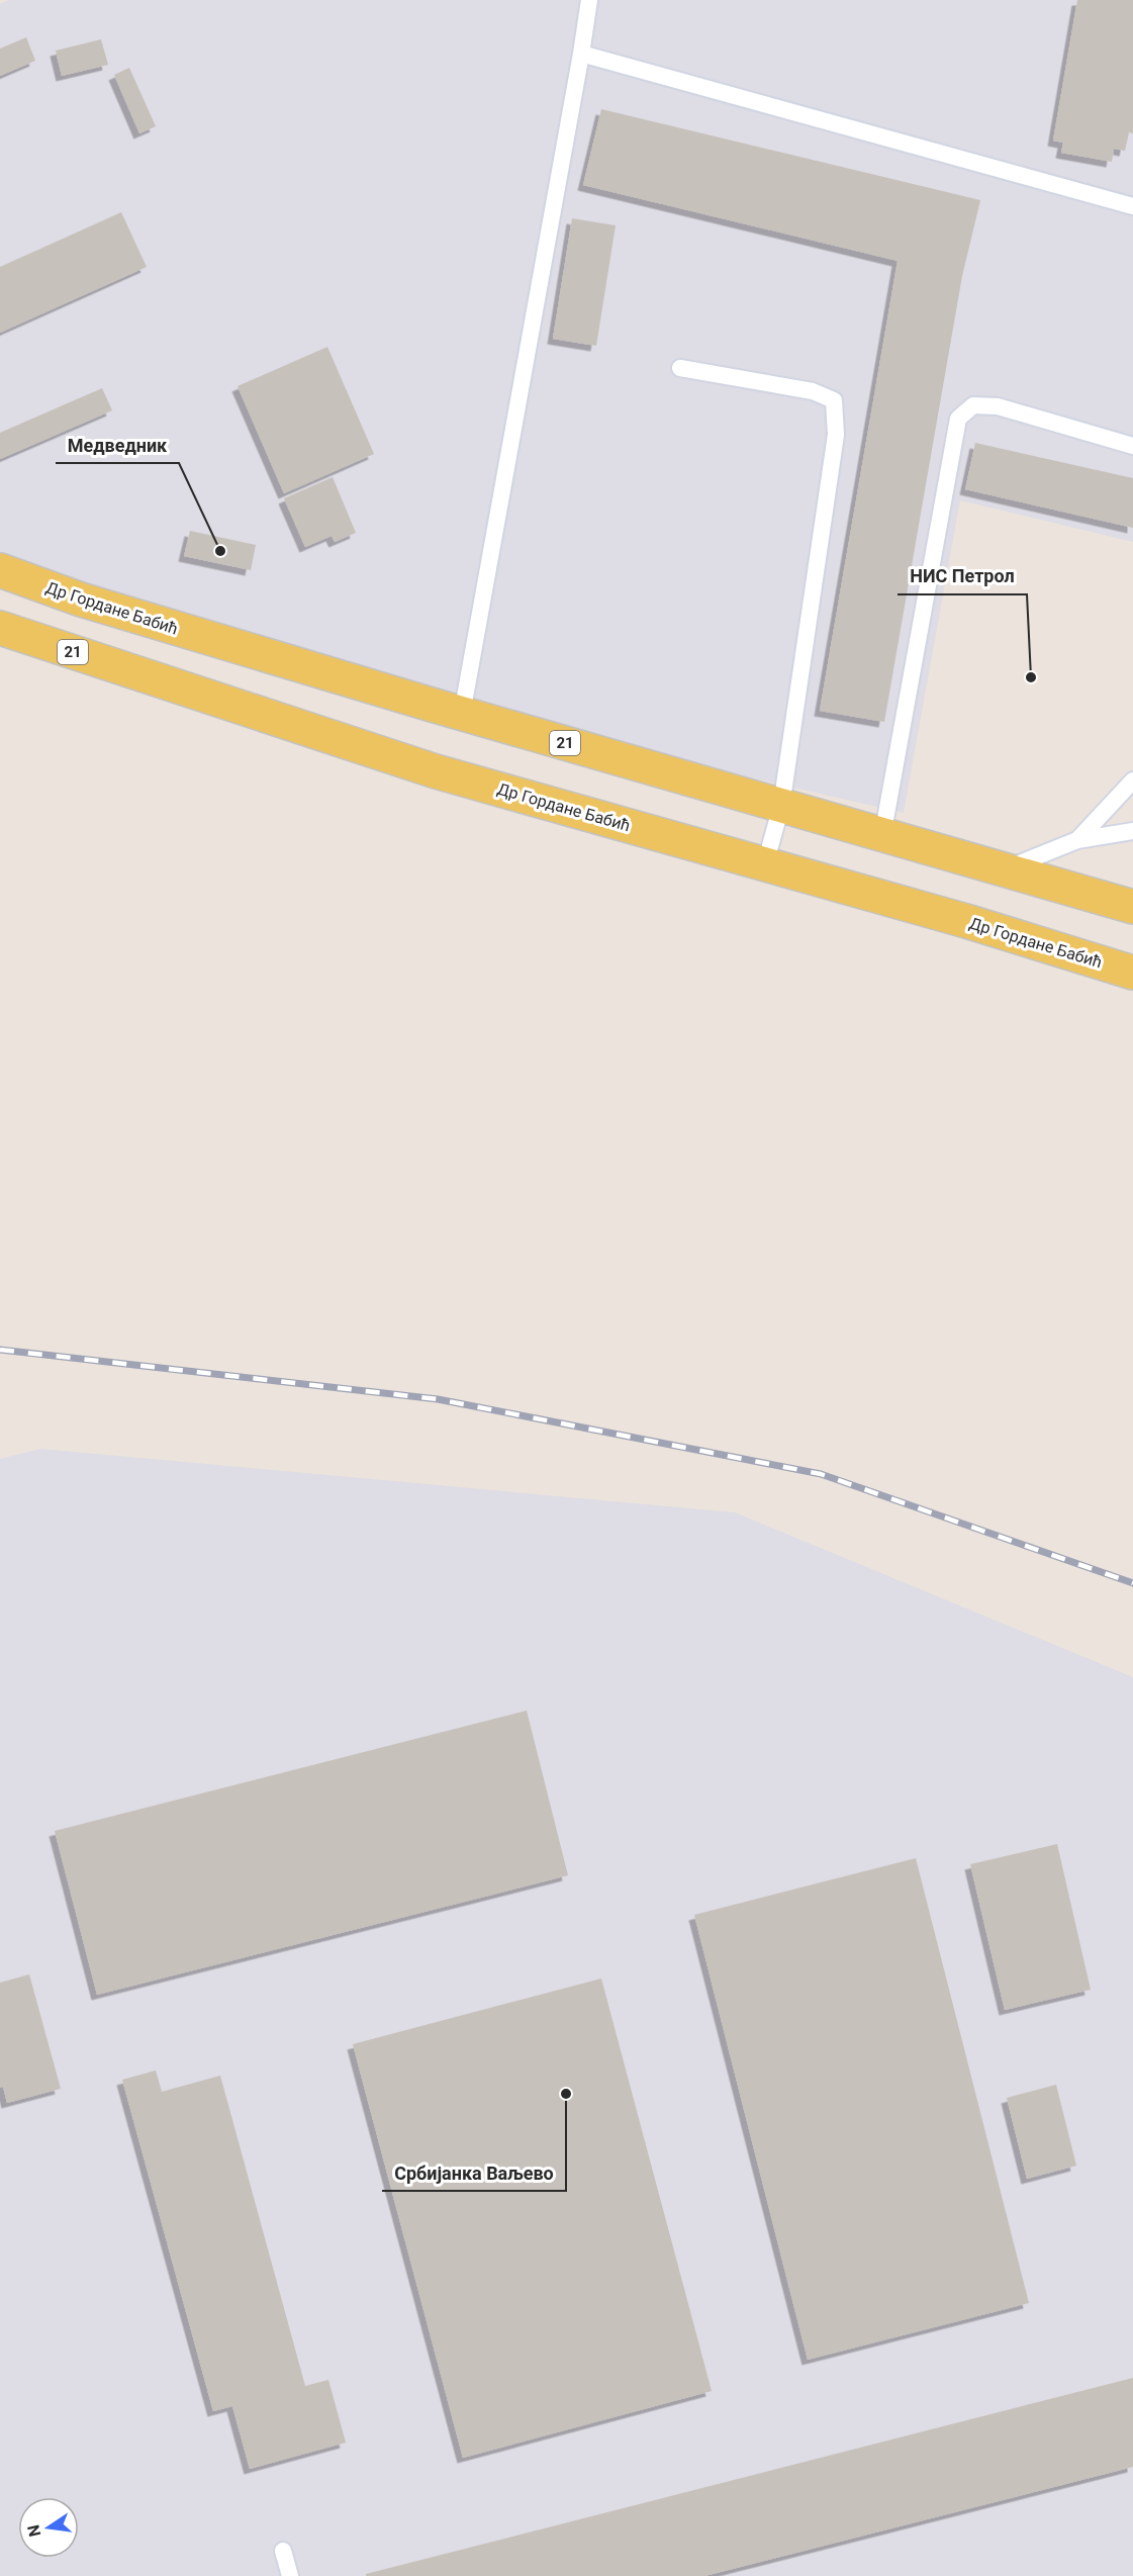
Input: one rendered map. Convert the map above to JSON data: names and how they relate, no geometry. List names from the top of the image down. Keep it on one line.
{"streets":{"main road":["Др Гордане Бабић","21"]},"places":["Медведник","НИС Петрол","Србијанка Ваљево"],"north":"left"}
